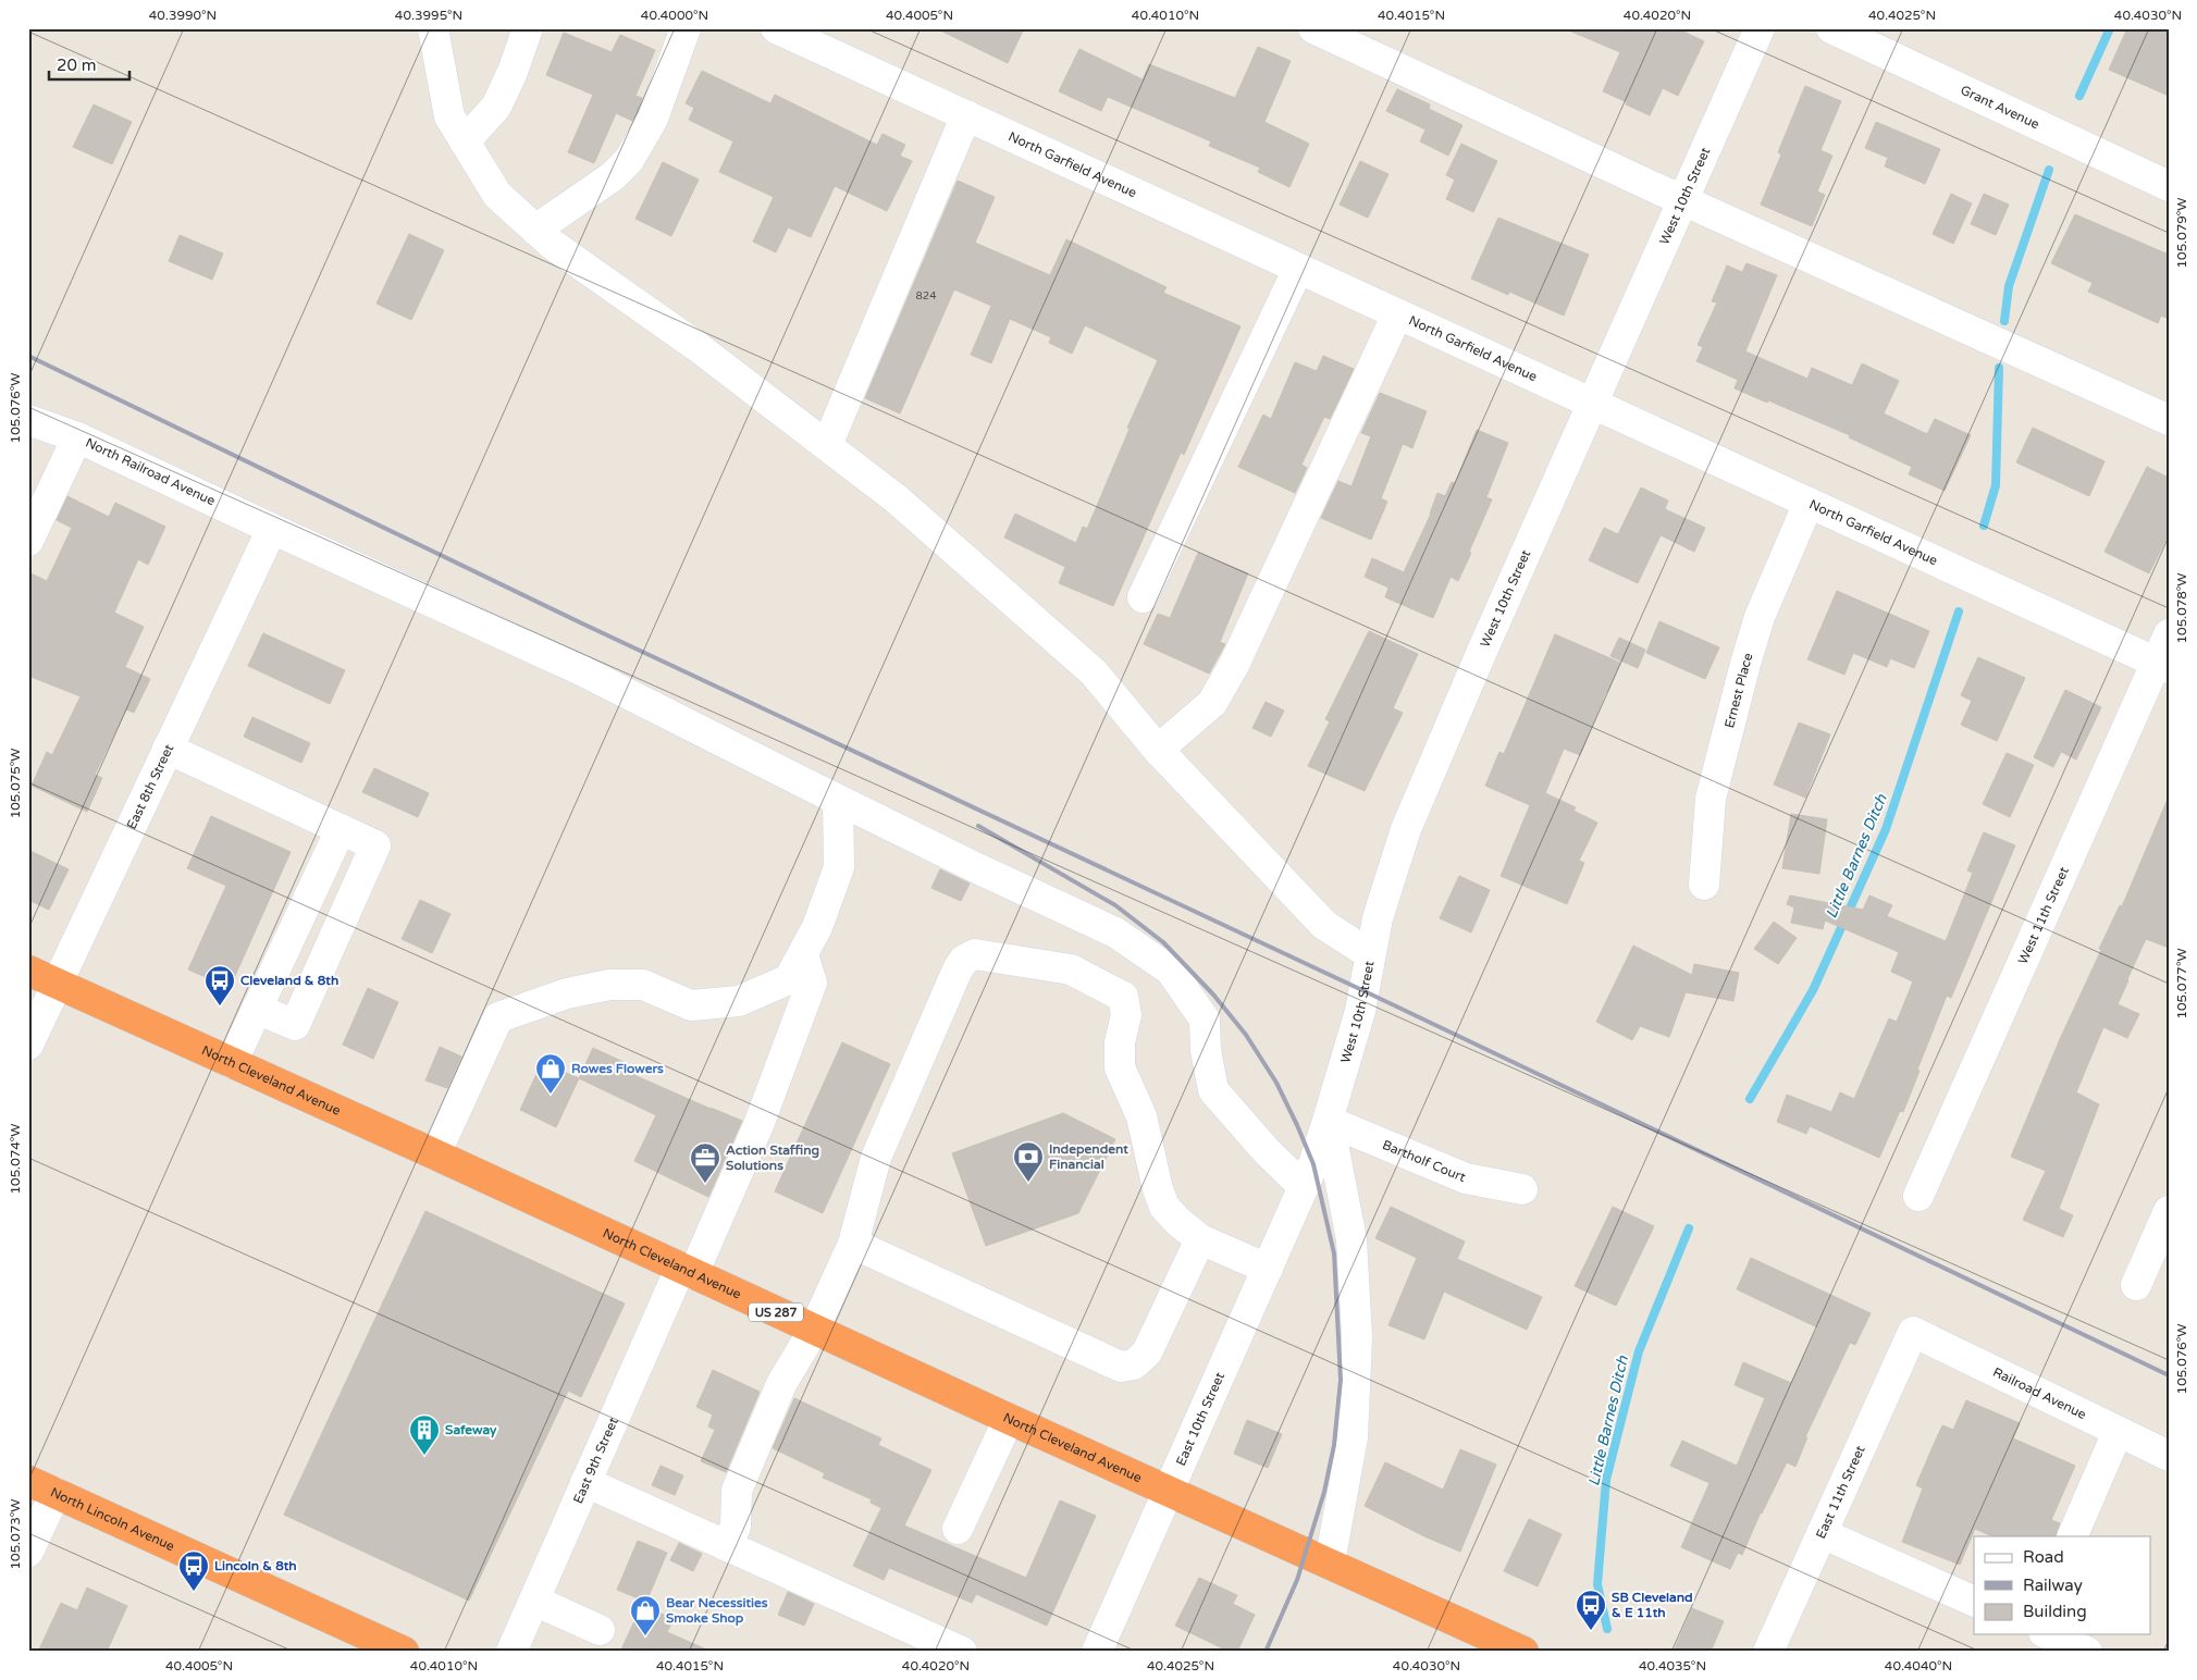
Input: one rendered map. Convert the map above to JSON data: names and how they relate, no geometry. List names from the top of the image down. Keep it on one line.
{"streets":{"highway":["North Cleveland Avenue","US 287","North Lincoln Avenue"],"street":["Grant Avenue","North Garfield Avenue","West 10th Street","North Railroad Avenue","Ernest Place","East 8th Street","West 11th Street","Bartholf Court","Railroad Avenue","East 10th Street","East 9th Street","East 11th Street"]},"crossings":[["North Garfield Avenue","West 10th Street"],["North Garfield Avenue","Ernest Place"],["North Garfield Avenue","West 11th Street"],["West 10th Street","North Railroad Avenue"],["West 10th Street","Bartholf Court"],["West 10th Street","East 10th Street"],["North Railroad Avenue","East 8th Street"],["North Railroad Avenue","East 10th Street"],["East 8th Street","North Cleveland Avenue"],["North Cleveland Avenue","East 10th Street"],["North Cleveland Avenue","East 9th Street"],["Railroad Avenue","East 11th Street"]],"water":["Little Barnes Ditch"],"places":{"bus stop":["Cleveland & 8th","Lincoln & 8th","SB Cleveland & E 11th"],"shop":["Rowes Flowers","Bear Necessities Smoke Shop"],"bank":["Independent Financial"],"office":["Action Staffing Solutions"],"building":["Safeway"]},"house_numbers":["824"],"legend":["Road","Railway","Building"],"scale_bar":"20 m","coordinates":["40.3990°N","40.3995°N","40.4000°N","40.4005°N","40.4010°N","40.4015°N","40.4020°N","40.4025°N","40.4030°N","105.079°W","105.076°W","105.078°W","105.075°W","105.077°W","105.074°W","105.073°W","40.4035°N","40.4040°N"]}
